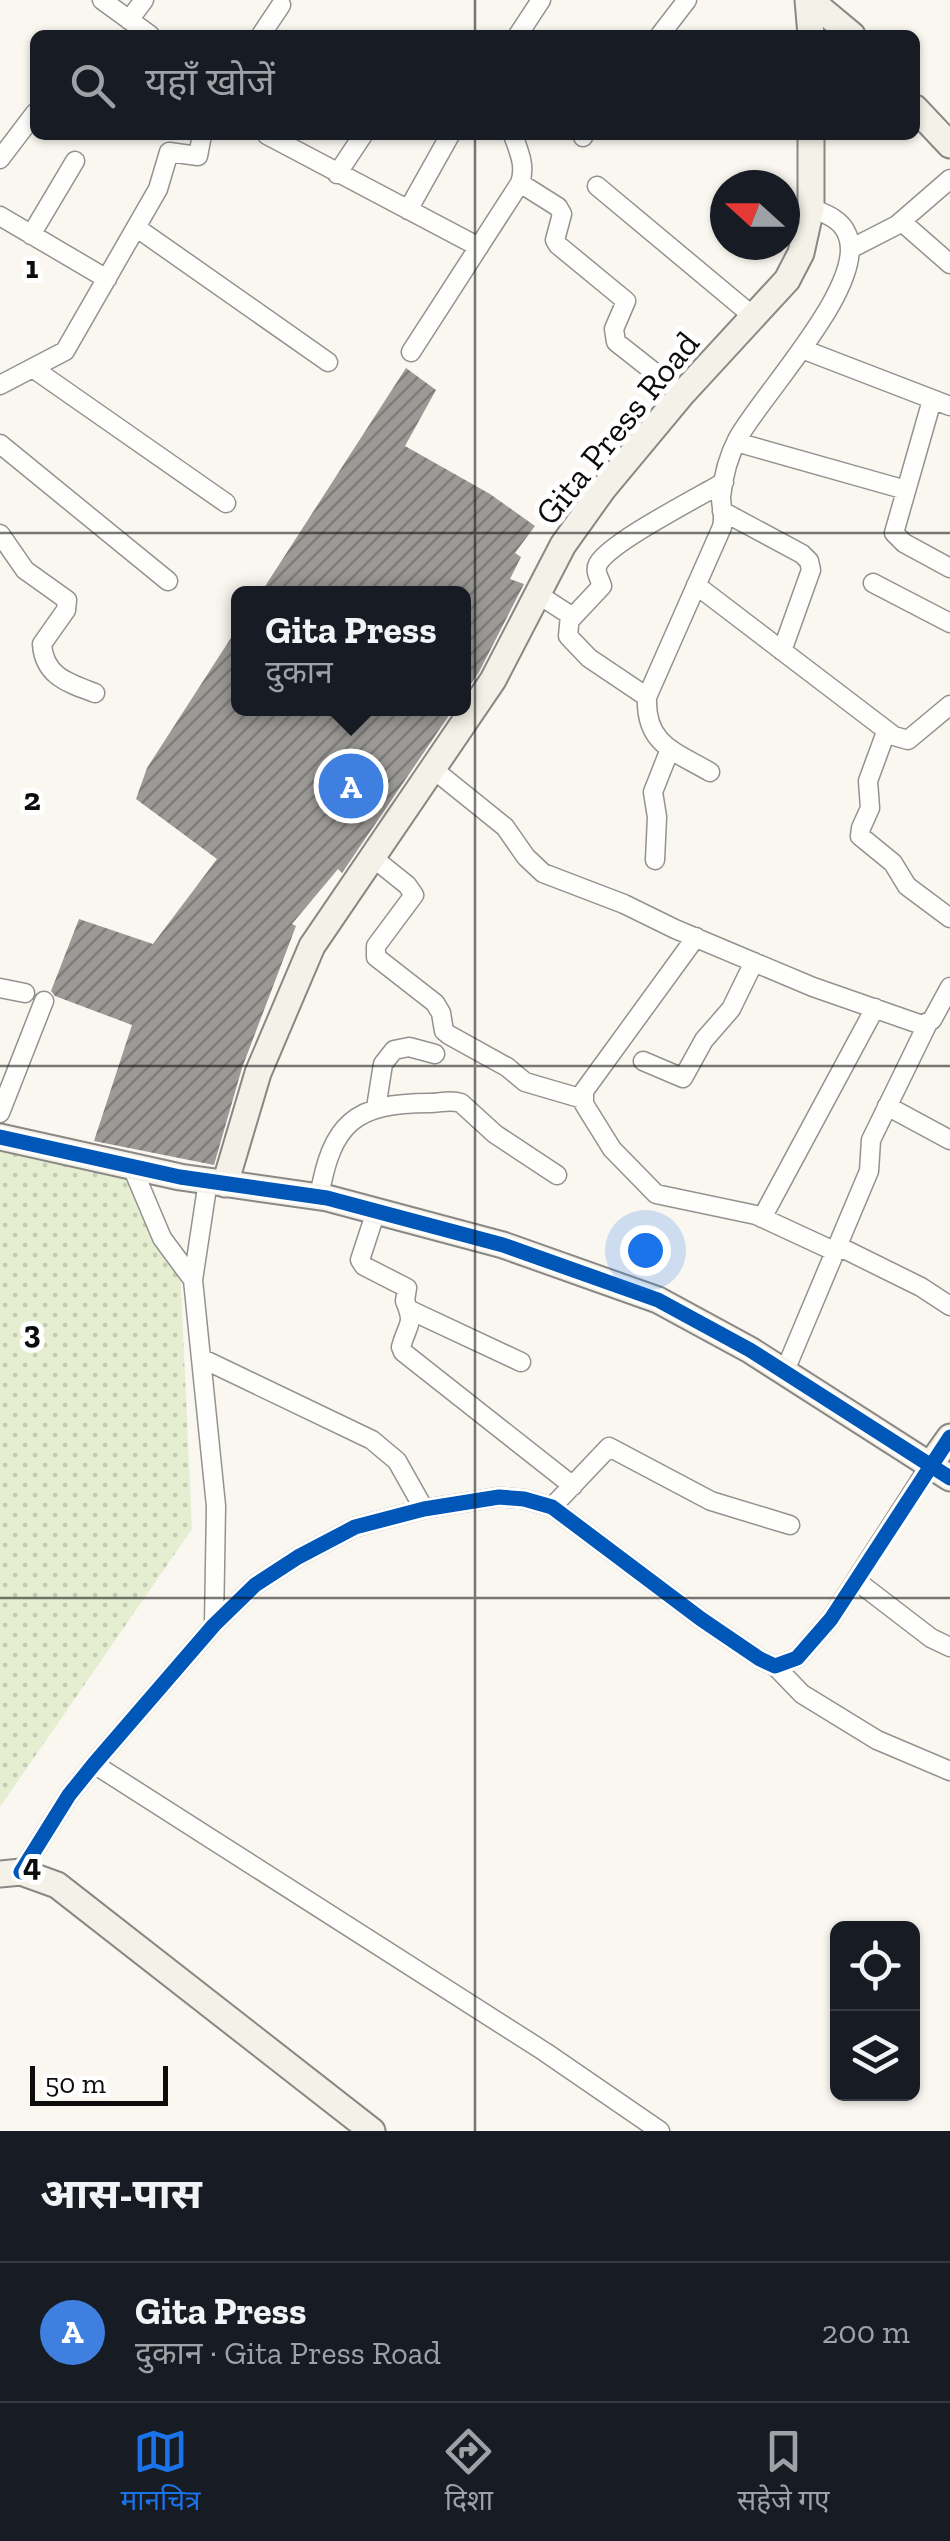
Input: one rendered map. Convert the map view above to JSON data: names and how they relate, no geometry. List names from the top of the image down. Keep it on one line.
{"streets":{"main road":["Gita Press Road"]},"scale_bar":"50 m","north":"left","page":{"search":"यहाँ खोजें","popup":["Gita Press","दुकान"],"pins":"A","scale":"50 m","heading":"आस-पास","list":[{"mark":"A","name":"Gita Press","note":"दुकान · Gita Press Road","value":"200 m"}],"nav":["मानचित्र","दिशा","सहेजे गए"]},"grid":{"rows":["1","2","3","4"]}}
